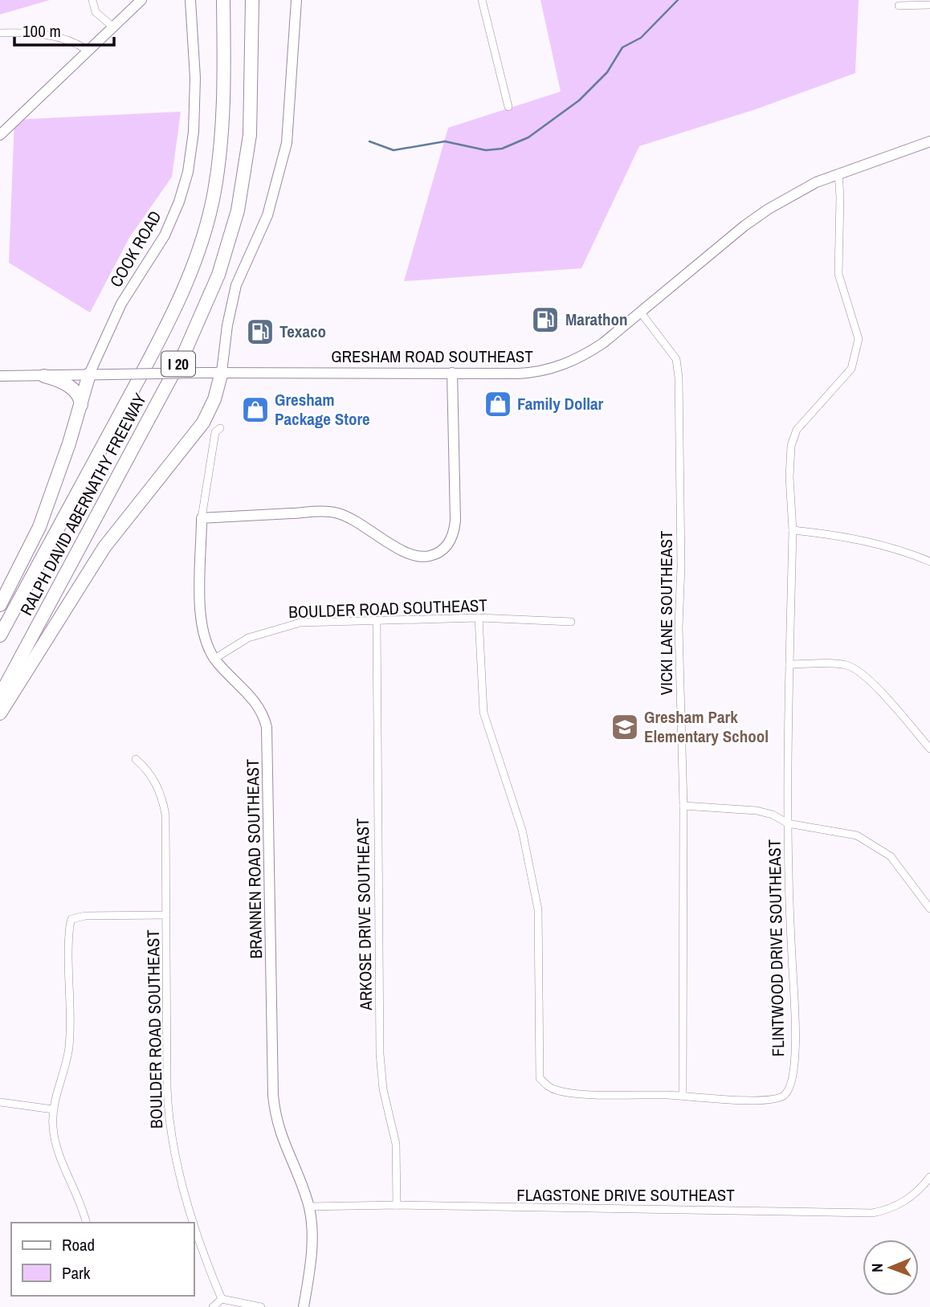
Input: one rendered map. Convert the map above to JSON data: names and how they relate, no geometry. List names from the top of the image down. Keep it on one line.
{"streets":{"highway":["I 20","RALPH DAVID ABERNATHY FREEWAY"],"street":["COOK ROAD","GRESHAM ROAD SOUTHEAST","BOULDER ROAD SOUTHEAST","VICKI LANE SOUTHEAST","BRANNEN ROAD SOUTHEAST","ARKOSE DRIVE SOUTHEAST","FLINTWOOD DRIVE SOUTHEAST","FLAGSTONE DRIVE SOUTHEAST"]},"crossings":[["COOK ROAD","GRESHAM ROAD SOUTHEAST"],["GRESHAM ROAD SOUTHEAST","VICKI LANE SOUTHEAST"],["GRESHAM ROAD SOUTHEAST","FLINTWOOD DRIVE SOUTHEAST"],["BOULDER ROAD SOUTHEAST","BRANNEN ROAD SOUTHEAST"],["BOULDER ROAD SOUTHEAST","ARKOSE DRIVE SOUTHEAST"],["BOULDER ROAD SOUTHEAST","FLINTWOOD DRIVE SOUTHEAST"],["VICKI LANE SOUTHEAST","FLINTWOOD DRIVE SOUTHEAST"],["BRANNEN ROAD SOUTHEAST","FLAGSTONE DRIVE SOUTHEAST"],["ARKOSE DRIVE SOUTHEAST","FLAGSTONE DRIVE SOUTHEAST"]],"places":{"fuel station":["Marathon","Texaco"],"shop":["Family Dollar","Gresham Package Store"],"school or university":["Gresham Park Elementary School"]},"legend":["Road","Park"],"scale_bar":"100 m","north":"left"}
